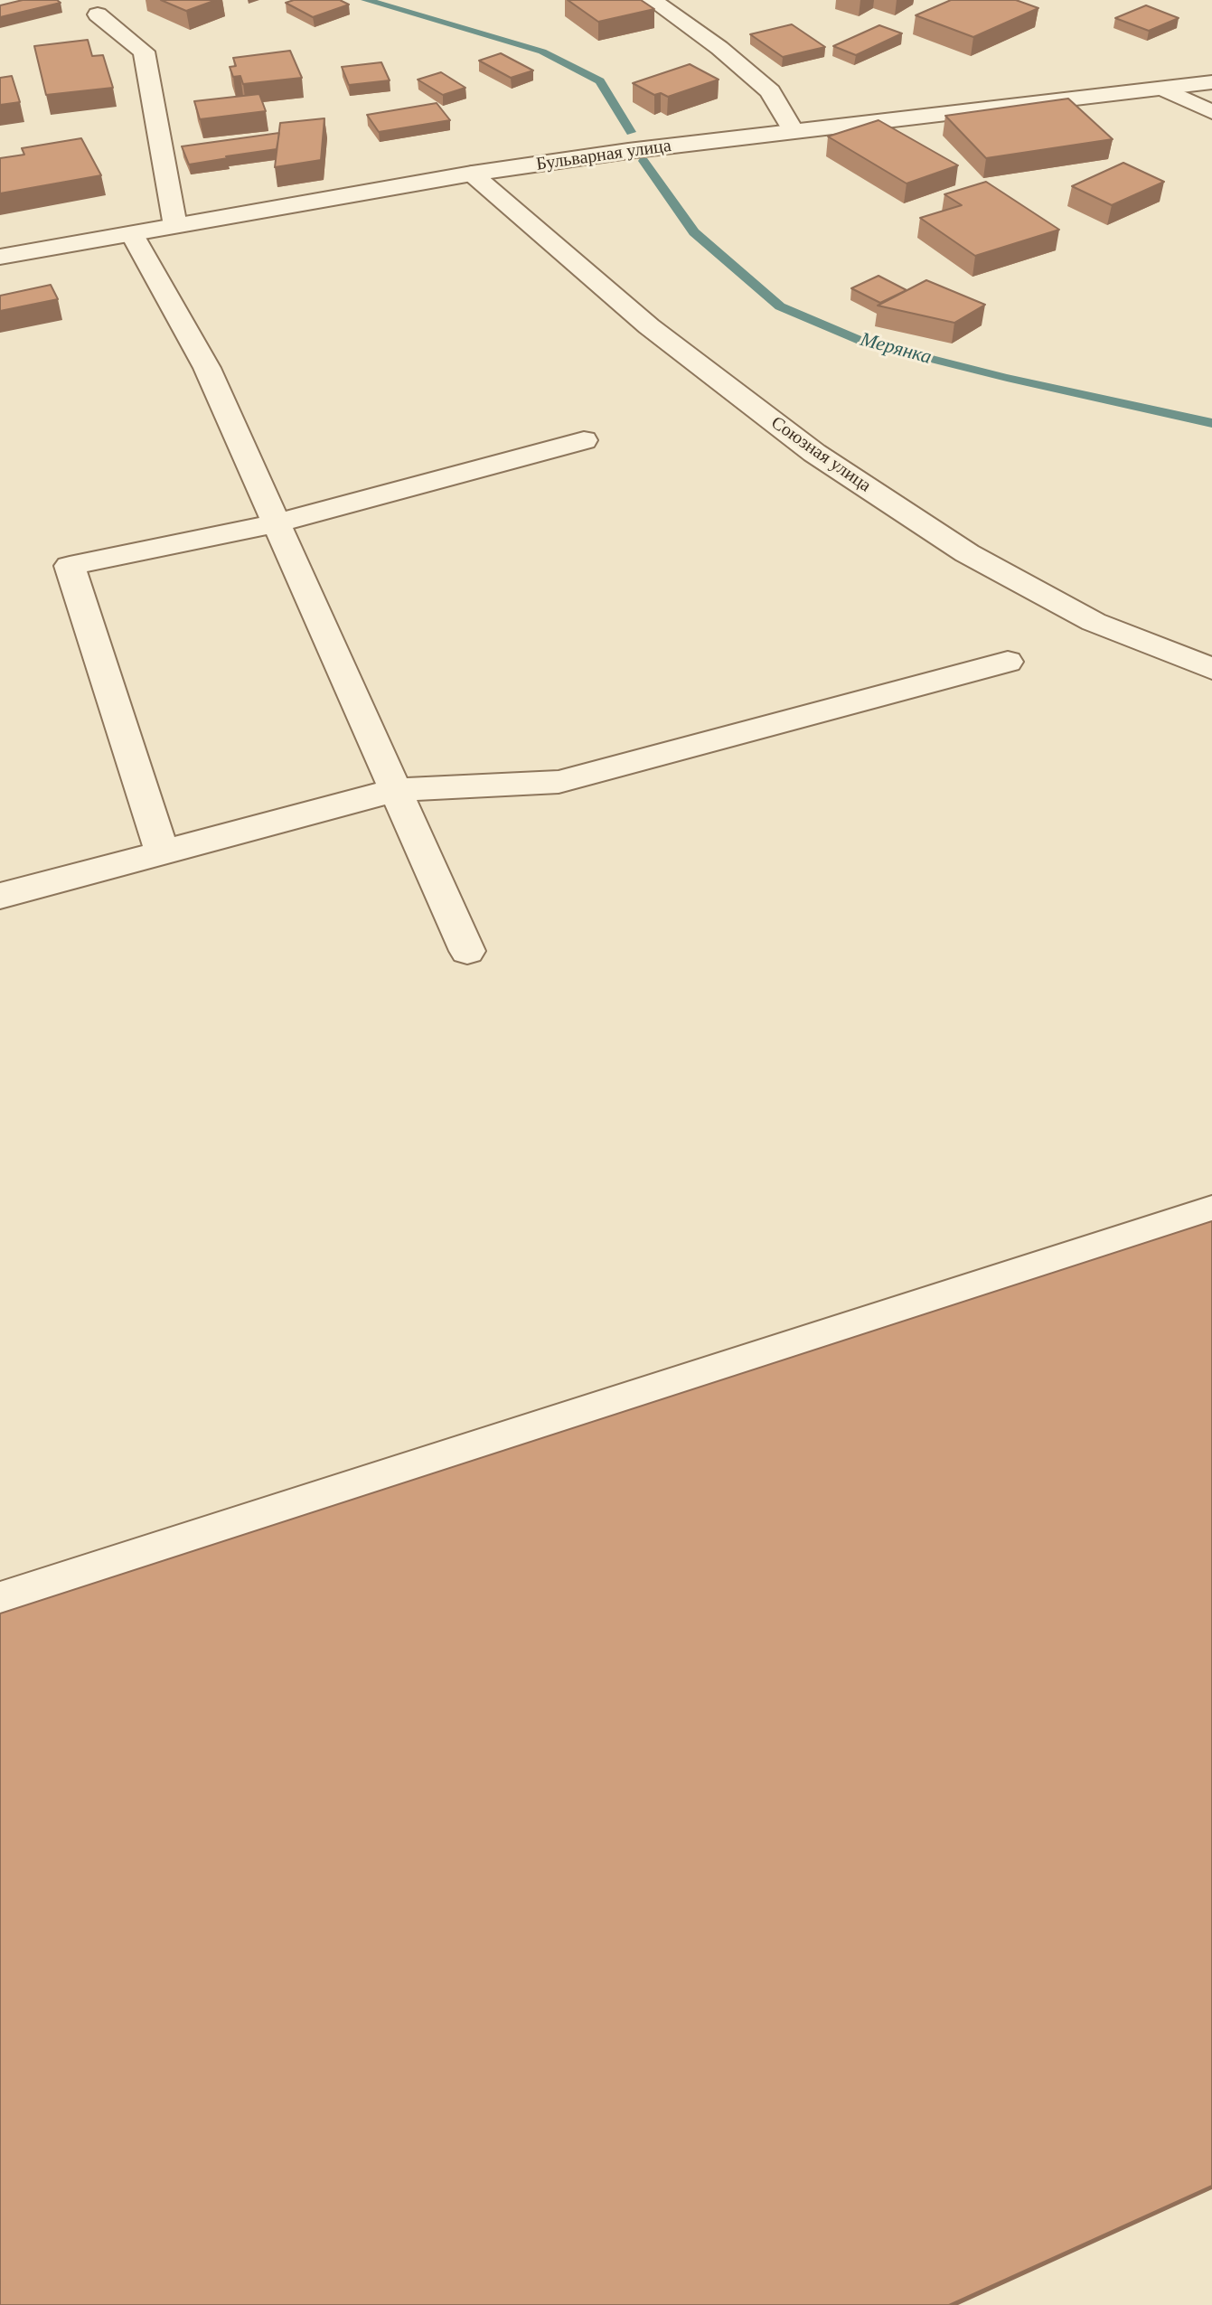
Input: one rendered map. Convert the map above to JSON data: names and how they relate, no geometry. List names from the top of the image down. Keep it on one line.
{"streets":{"street":["Бульварная улица","Союзная улица"]},"crossings":[["Бульварная улица","Союзная улица"]],"water":["Мерянка"]}
